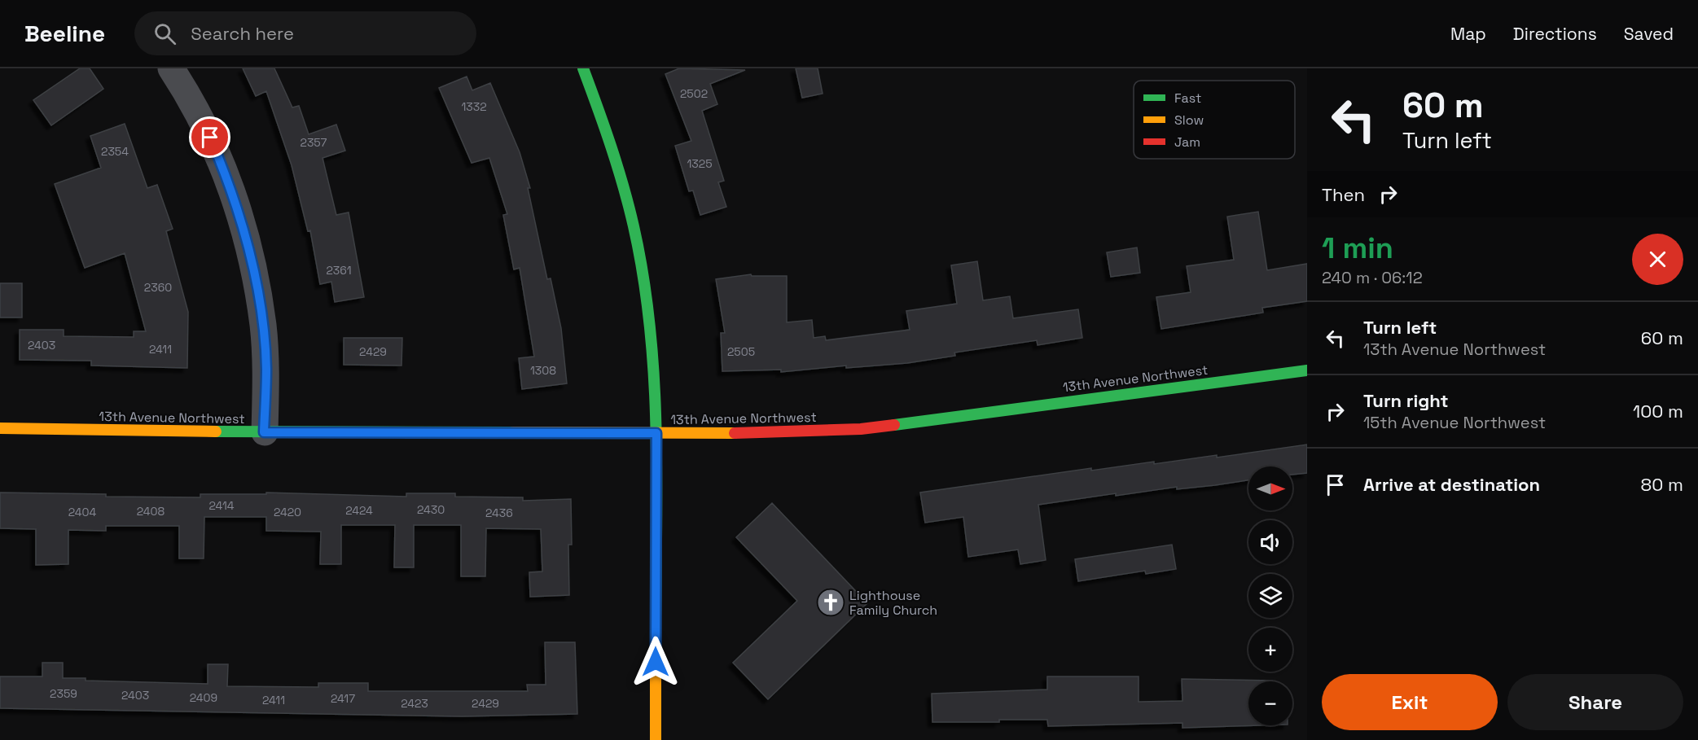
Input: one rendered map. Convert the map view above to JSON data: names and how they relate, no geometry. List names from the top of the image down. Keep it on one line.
{"streets":{"street":["13th Avenue Northwest"]},"places":{"church":["Lighthouse Family Church"]},"house_numbers":["2502","1332","2357","2354","1325","2361","2360","2403","2411","2429","2505","1308","2414","2430","2424","2408","2404","2420","2436","2359","2403","2409","2417","2411","2423","2429"],"legend":["Fast","Slow","Jam"],"north":"right","page":{"header":"Beeline","search":"Search here","nav":["Map","Directions","Saved"],"turn":["60 m","Turn left"],"then":"Then","heading":["1 min","240 m · 06:12"],"list":[{"name":"Turn left","note":"13th Avenue Northwest","value":"60 m"},{"name":"Turn right","note":"15th Avenue Northwest","value":"100 m"},{"name":"Arrive at destination","value":"80 m"}],"map_buttons":["+","−"],"buttons":["Exit","Share"]}}
